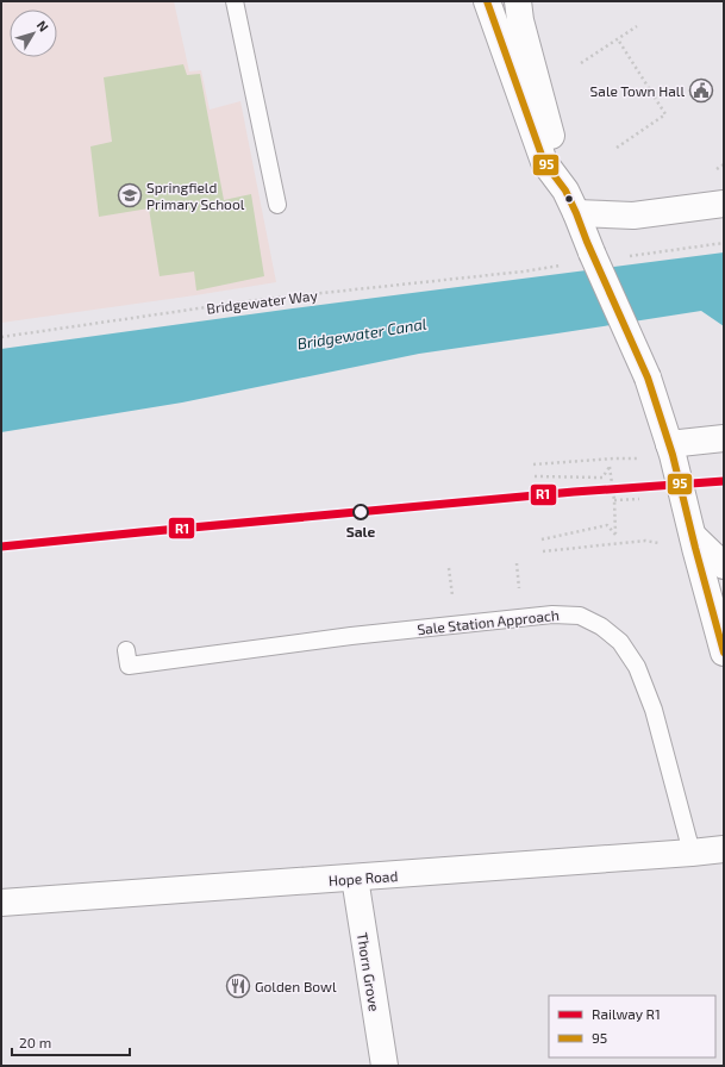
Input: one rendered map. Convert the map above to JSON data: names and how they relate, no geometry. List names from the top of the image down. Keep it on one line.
{"streets":{"street":["Hope Road","Thorn Grove"],"lane":["Sale Station Approach"],"path":["Bridgewater Way"]},"crossings":[["Sale Station Approach","Hope Road"],["Hope Road","Thorn Grove"]],"water":["Bridgewater Canal"],"places":{"public building":["Sale Town Hall"],"school or university":["Springfield Primary School"],"other":["Sale"],"restaurant":["Golden Bowl"]},"lines":["transit line 95","rail line R1"],"legend":["Railway R1","95"],"scale_bar":"20 m","north":"top right"}
